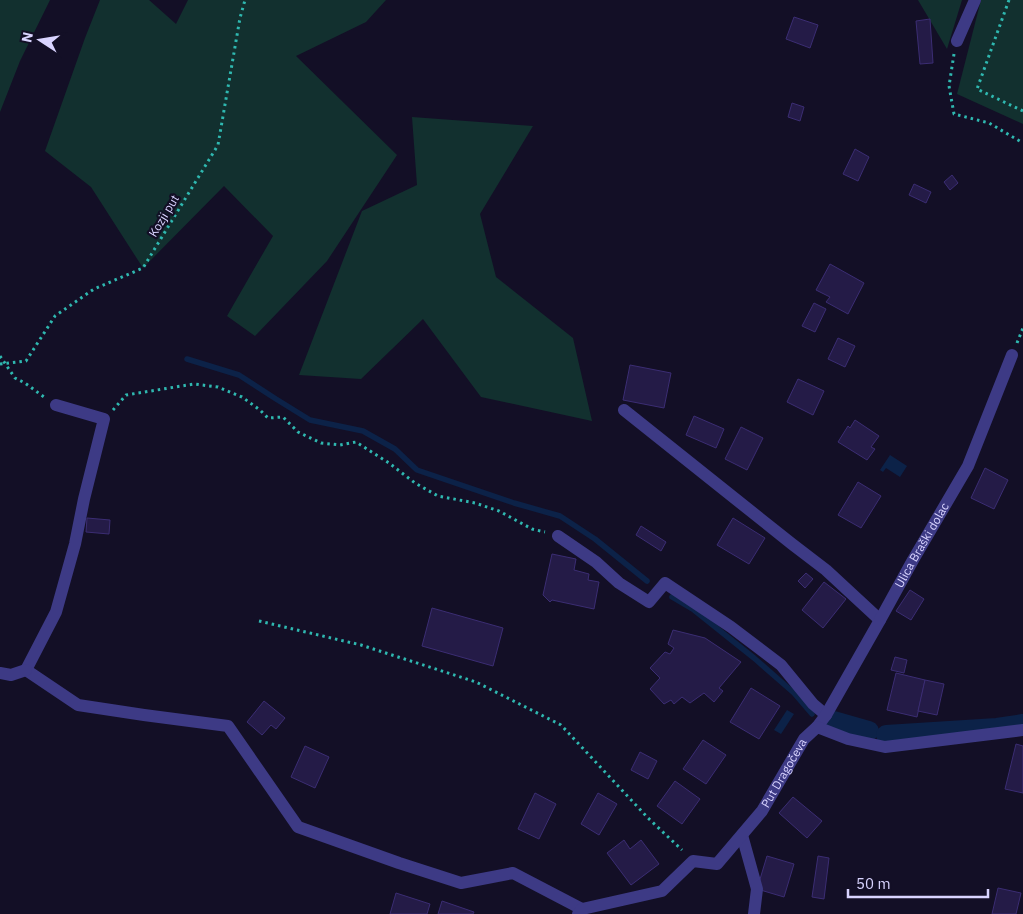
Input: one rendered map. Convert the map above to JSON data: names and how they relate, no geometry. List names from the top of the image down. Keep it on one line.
{"streets":{"street":["Ulica Braški dolac","Put Dragočeva"],"path":["Kozji put"]},"crossings":[["Ulica Braški dolac","Put Dragočeva"]],"scale_bar":"50 m","north":"left"}
